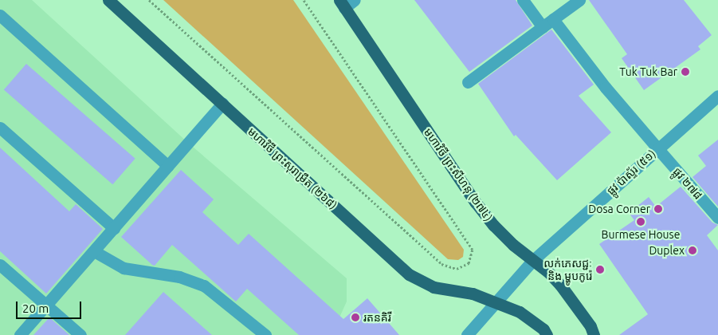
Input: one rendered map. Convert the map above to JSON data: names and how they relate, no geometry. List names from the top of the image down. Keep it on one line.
{"streets":{"main road":["មហាវិថី ព្រះសុរាម្រឹត (២៦៨)","មហាវិថី ព្រះសីហនុ (២៧៤)"],"street":["ផ្លូវ ប៉ាស្ទ័រ (៥១)","ផ្លូវ ២៧៨"]},"crossings":[["មហាវិថី ព្រះសុរាម្រឹត (២៦៨)","ផ្លូវ ប៉ាស្ទ័រ (៥១)"],["ផ្លូវ ប៉ាស្ទ័រ (៥១)","មហាវិថី ព្រះសីហនុ (២៧៤)"],["ផ្លូវ ប៉ាស្ទ័រ (៥១)","ផ្លូវ ២៧៨"]],"places":["Tuk Tuk Bar","Dosa Corner","Burmese House","Duplex","លក់ភេសជ្ជៈ និង ម្ហូបកូរ៉េ","រតនគិរី"],"scale_bar":"20 m"}
